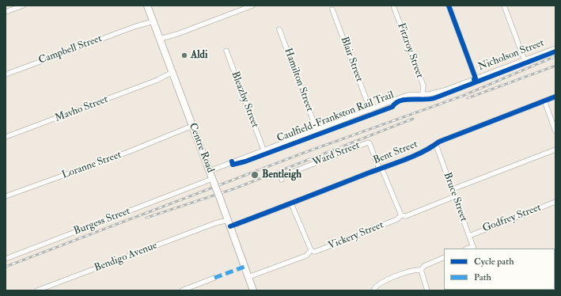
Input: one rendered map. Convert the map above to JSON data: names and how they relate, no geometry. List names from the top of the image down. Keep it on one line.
{"streets":{"main road":["Centre Road"],"street":["Campbell Street","Fitzroy Street","Nicholson Street","Blair Street","Hamilton Street","Bleazby Street","Mavho Street","Bent Street","Ward Street","Loranne Street","Bruce Street","Godfrey Street","Burgess Street","Vickery Street","Bendigo Avenue"],"cycle path":["Caulfield-Frankston Rail Trail"]},"crossings":[["Campbell Street","Centre Road"],["Fitzroy Street","Nicholson Street"],["Nicholson Street","Blair Street"],["Nicholson Street","Hamilton Street"],["Nicholson Street","Bleazby Street"],["Nicholson Street","Centre Road"],["Mavho Street","Centre Road"],["Centre Road","Bent Street"],["Centre Road","Loranne Street"],["Centre Road","Burgess Street"],["Centre Road","Vickery Street"],["Centre Road","Bendigo Avenue"],["Bent Street","Ward Street"],["Bent Street","Bruce Street"],["Bent Street","Bendigo Avenue"],["Ward Street","Vickery Street"],["Bruce Street","Godfrey Street"],["Bruce Street","Vickery Street"]],"places":["Aldi","Bentleigh"],"legend":["Cycle path","Path"]}
